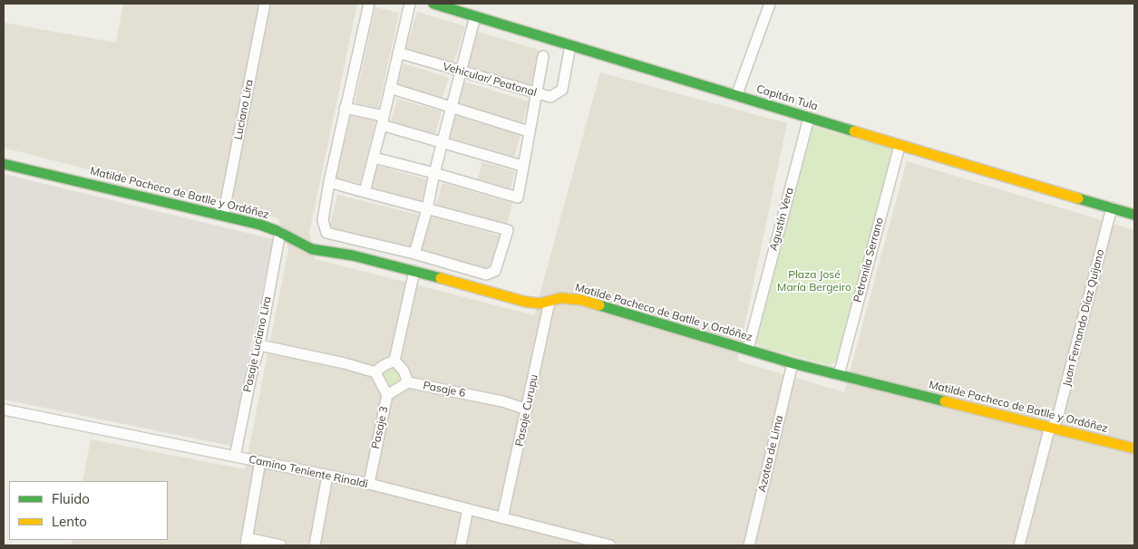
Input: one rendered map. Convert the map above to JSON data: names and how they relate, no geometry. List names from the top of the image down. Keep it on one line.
{"streets":{"street":["Vehicular/ Peatonal","Capitán Tula","Luciano Lira","Matilde Pacheco de Batlle y Ordóñez","Agustín Vera","Petronila Serrano","Juan Fernando Díaz Quijano","Pasaje Luciano Lira","Pasaje 6","Pasaje Curupu","Pasaje 3","Azotea de Lima","Camino Teniente Rinaldi"]},"crossings":[["Vehicular/ Peatonal","Capitán Tula"],["Capitán Tula","Agustín Vera"],["Capitán Tula","Petronila Serrano"],["Capitán Tula","Juan Fernando Díaz Quijano"],["Luciano Lira","Matilde Pacheco de Batlle y Ordóñez"],["Matilde Pacheco de Batlle y Ordóñez","Agustín Vera"],["Matilde Pacheco de Batlle y Ordóñez","Petronila Serrano"],["Matilde Pacheco de Batlle y Ordóñez","Juan Fernando Díaz Quijano"],["Matilde Pacheco de Batlle y Ordóñez","Pasaje Luciano Lira"],["Matilde Pacheco de Batlle y Ordóñez","Pasaje Curupu"],["Matilde Pacheco de Batlle y Ordóñez","Azotea de Lima"],["Pasaje Luciano Lira","Camino Teniente Rinaldi"],["Pasaje 6","Pasaje Curupu"],["Pasaje 6","Pasaje 3"],["Pasaje Curupu","Camino Teniente Rinaldi"],["Pasaje 3","Camino Teniente Rinaldi"]],"parks":["Plaza José María Bergeiro"],"legend":["Fluido","Lento"]}
